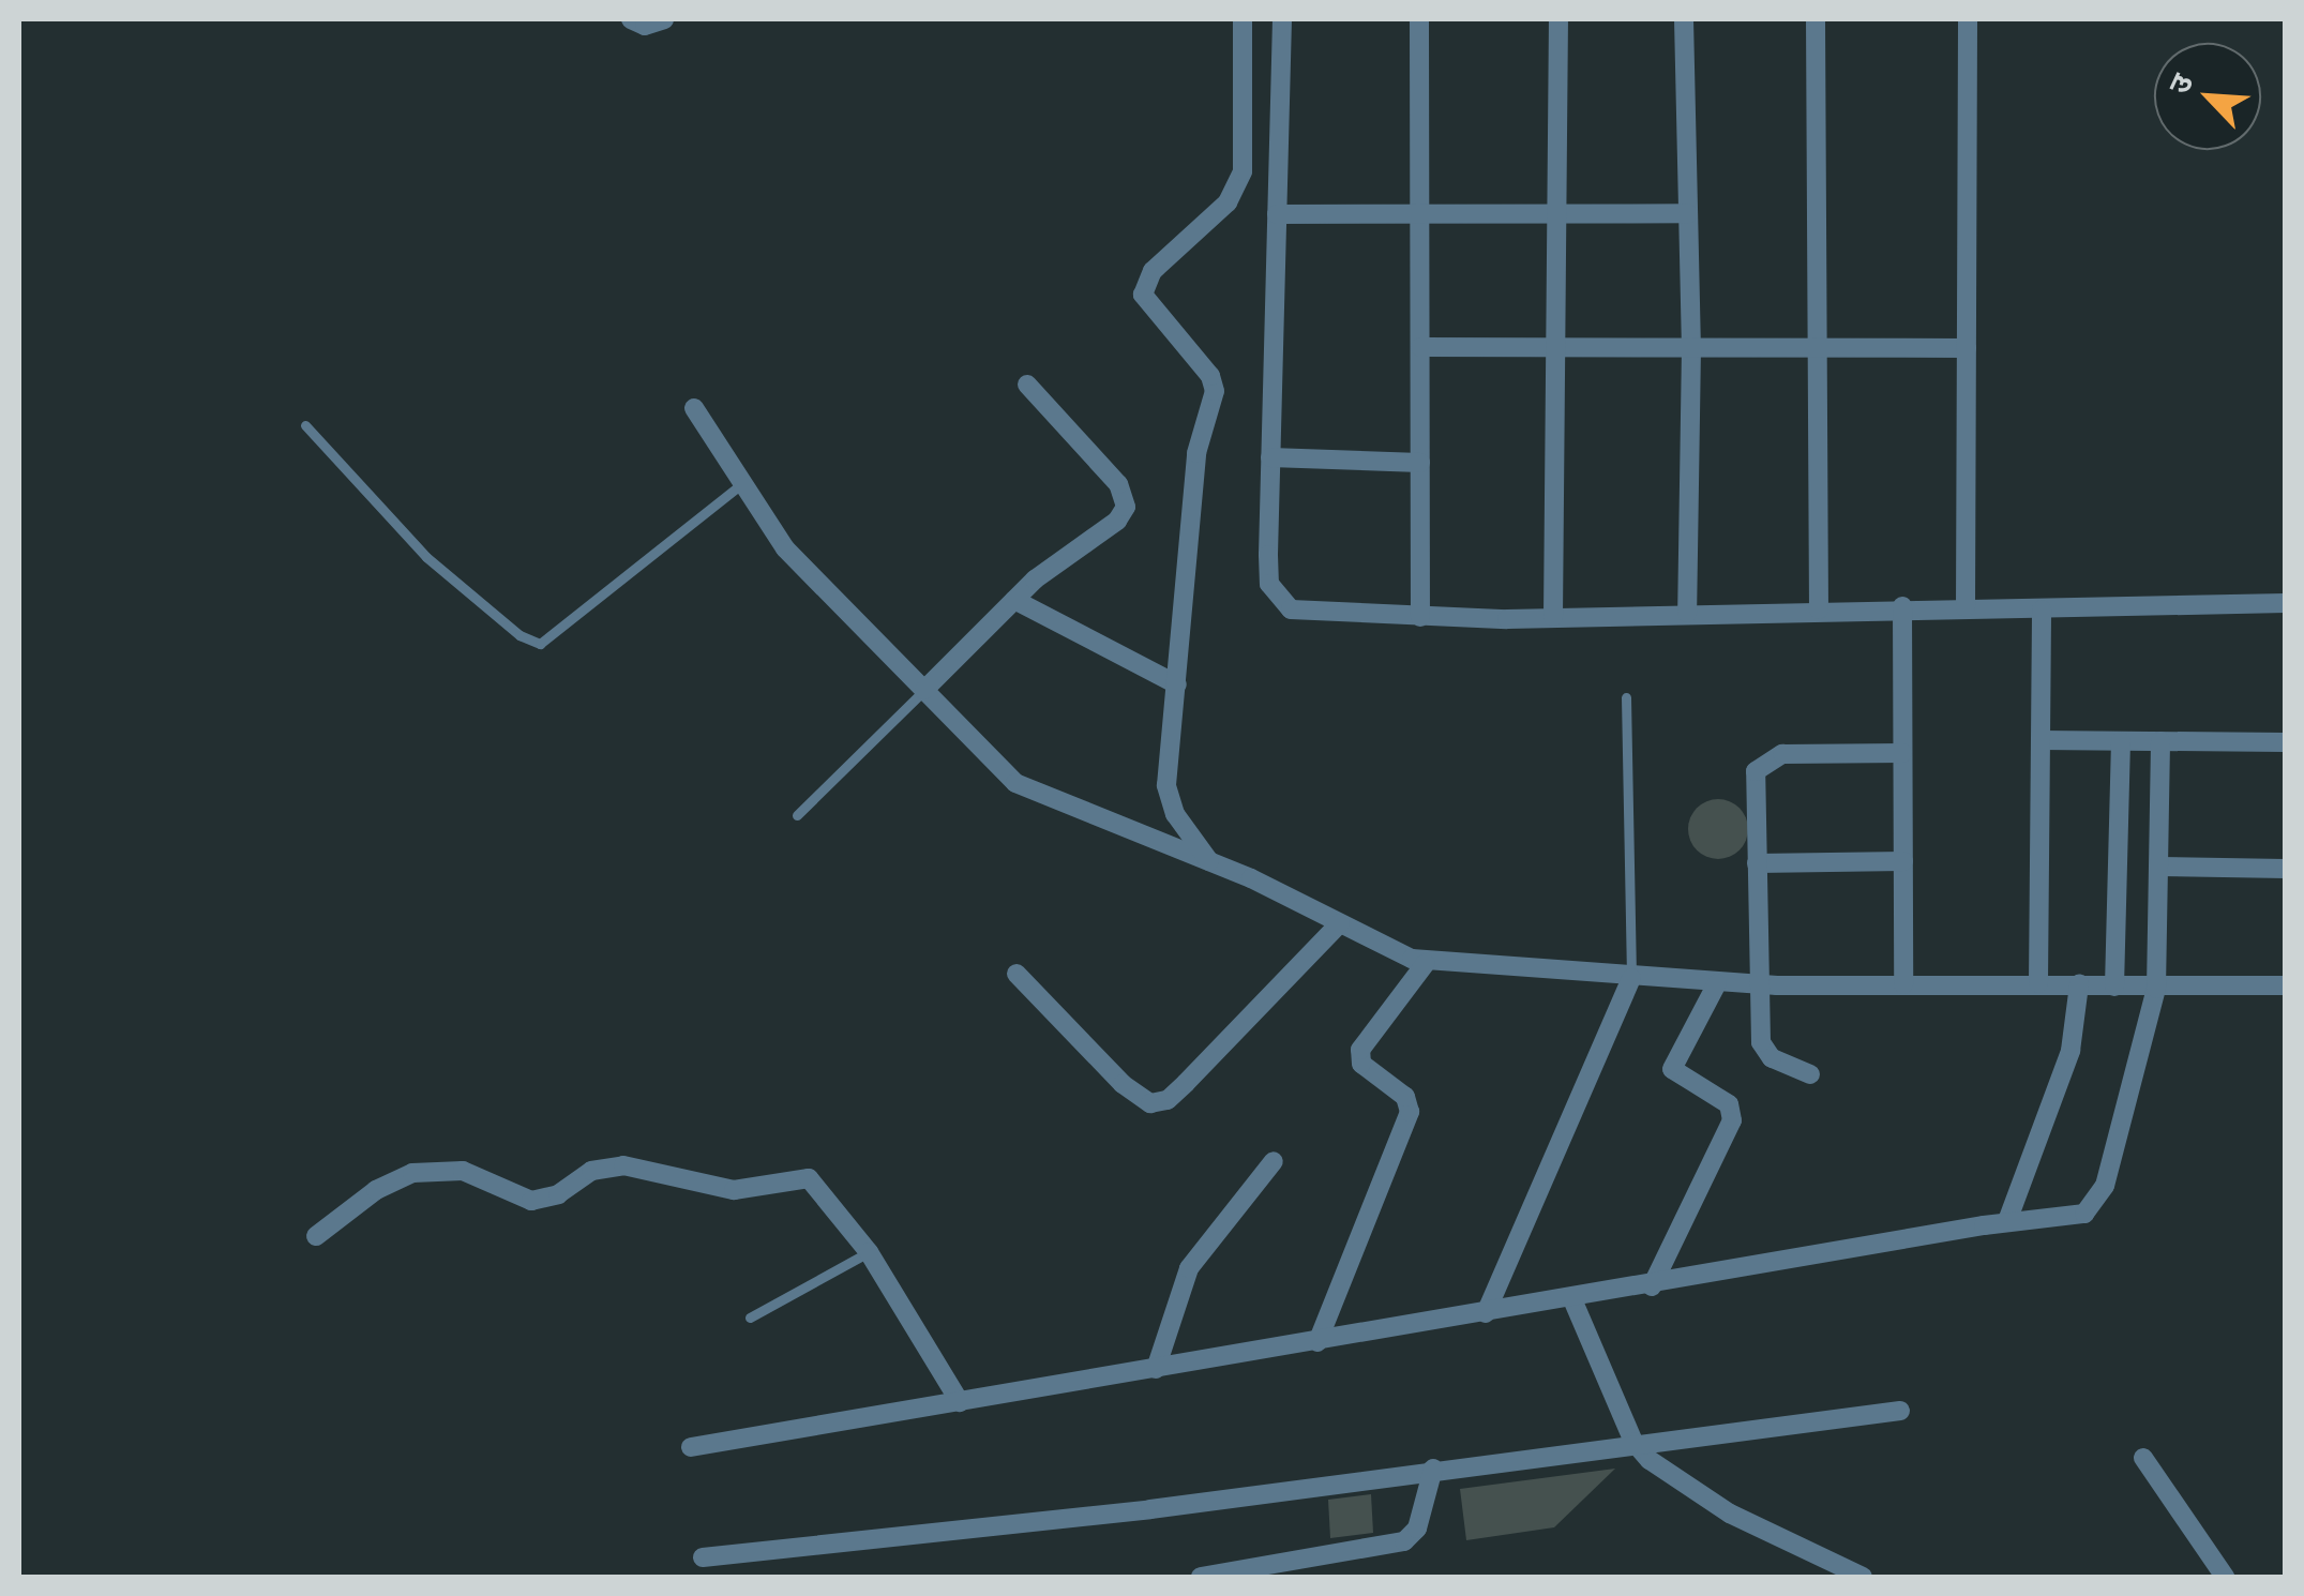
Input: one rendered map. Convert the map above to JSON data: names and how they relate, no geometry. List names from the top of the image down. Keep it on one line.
{"north":"top left"}
